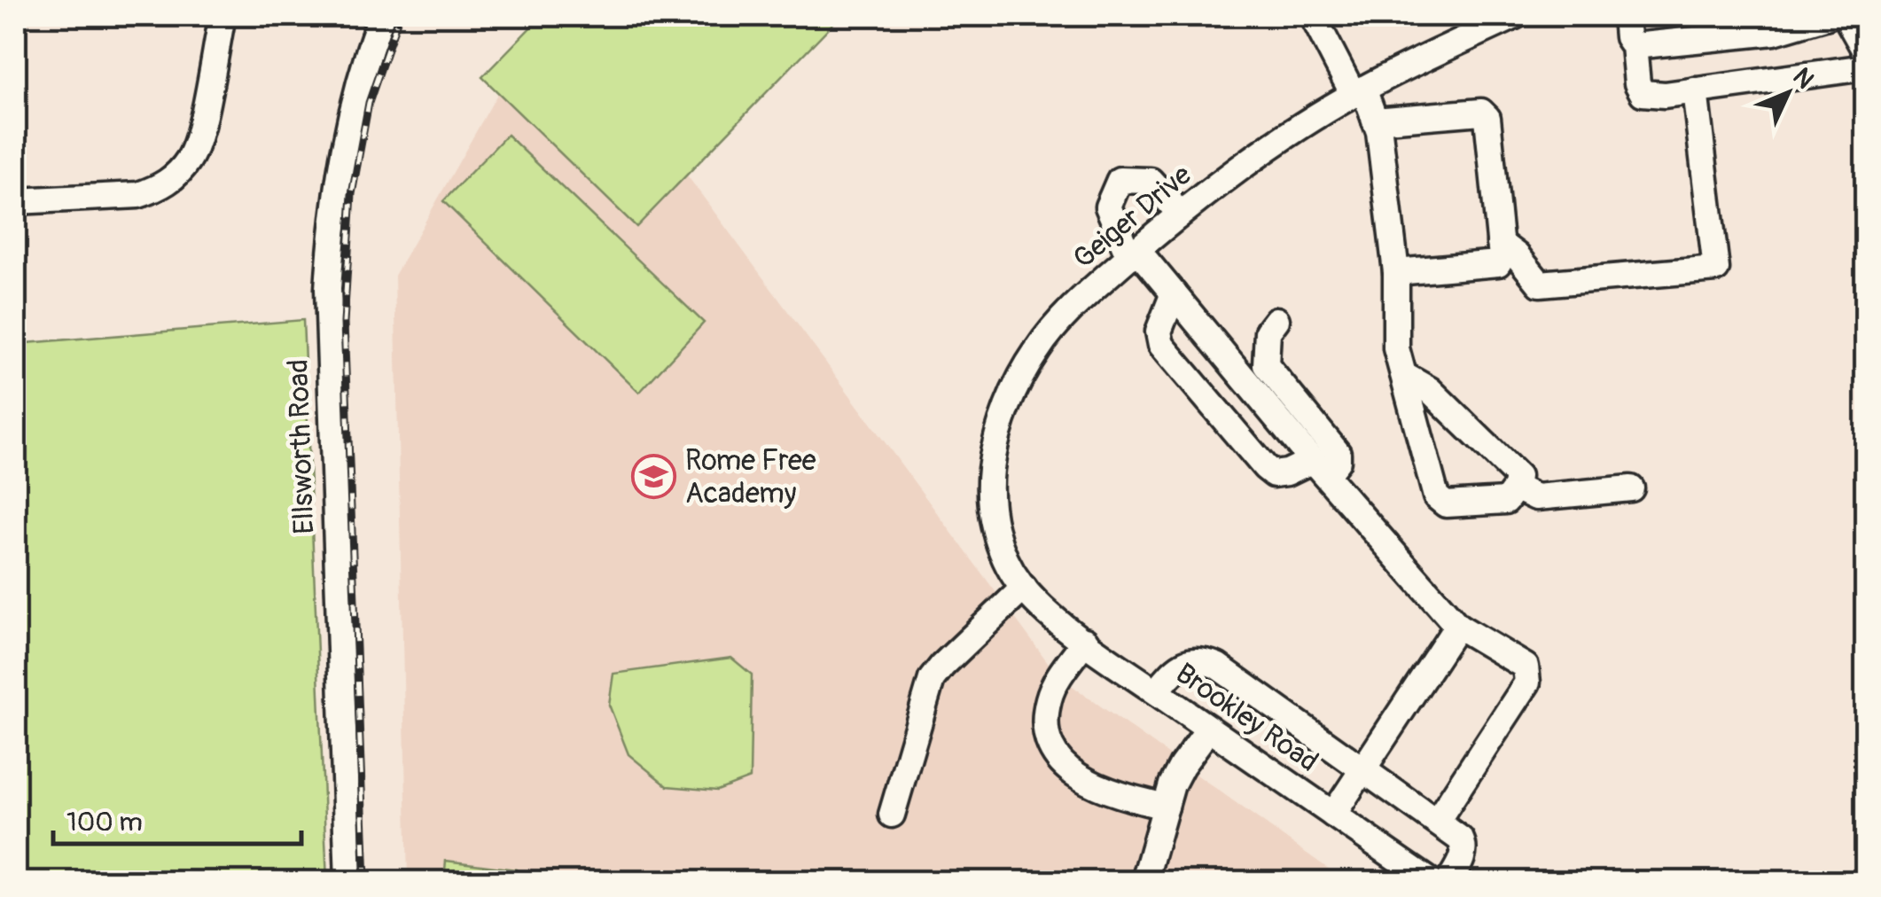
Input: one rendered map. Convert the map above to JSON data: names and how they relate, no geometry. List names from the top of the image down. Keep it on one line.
{"streets":{"street":["Geiger Drive","Ellsworth Road","Brookley Road"]},"crossings":[["Geiger Drive","Brookley Road"]],"places":{"school or university":["Rome Free Academy"]},"scale_bar":"100 m","north":"top right"}
